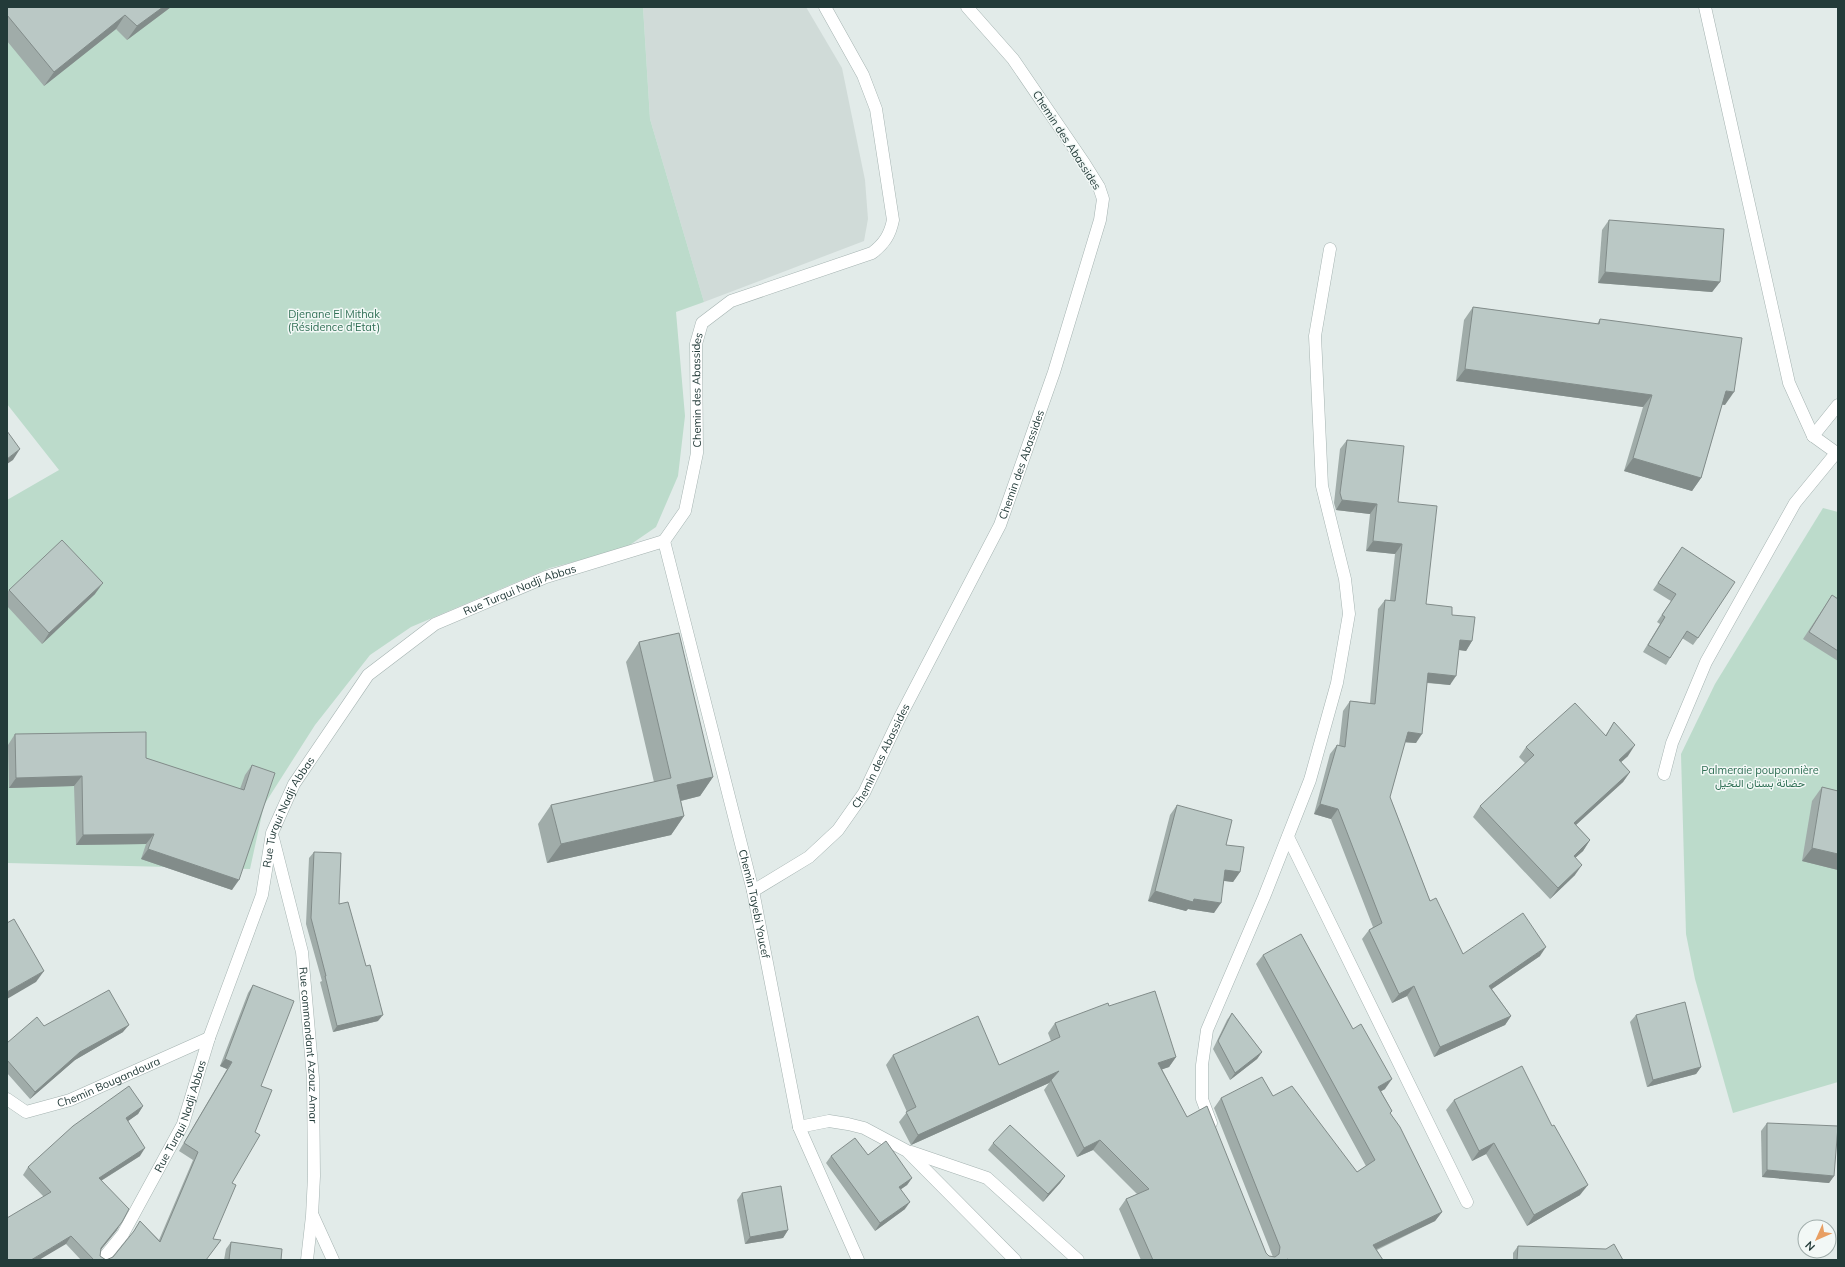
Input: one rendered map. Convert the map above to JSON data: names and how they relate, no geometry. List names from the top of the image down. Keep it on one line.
{"streets":{"street":["Chemin des Abassides","Rue Turqui Nadji Abbas","Chemin Tayebi Youcef","Rue commandant Azouz Amar","Chemin Bougandoura"]},"crossings":[["Chemin des Abassides","Rue Turqui Nadji Abbas"],["Chemin des Abassides","Chemin Tayebi Youcef"],["Rue Turqui Nadji Abbas","Chemin Tayebi Youcef"],["Rue Turqui Nadji Abbas","Rue commandant Azouz Amar"],["Rue Turqui Nadji Abbas","Chemin Bougandoura"]],"parks":["Djenane El Mithak (Résidence d'Etat)","Palmeraie pouponnière حضانة بستان النخيل"],"north":"bottom left"}
